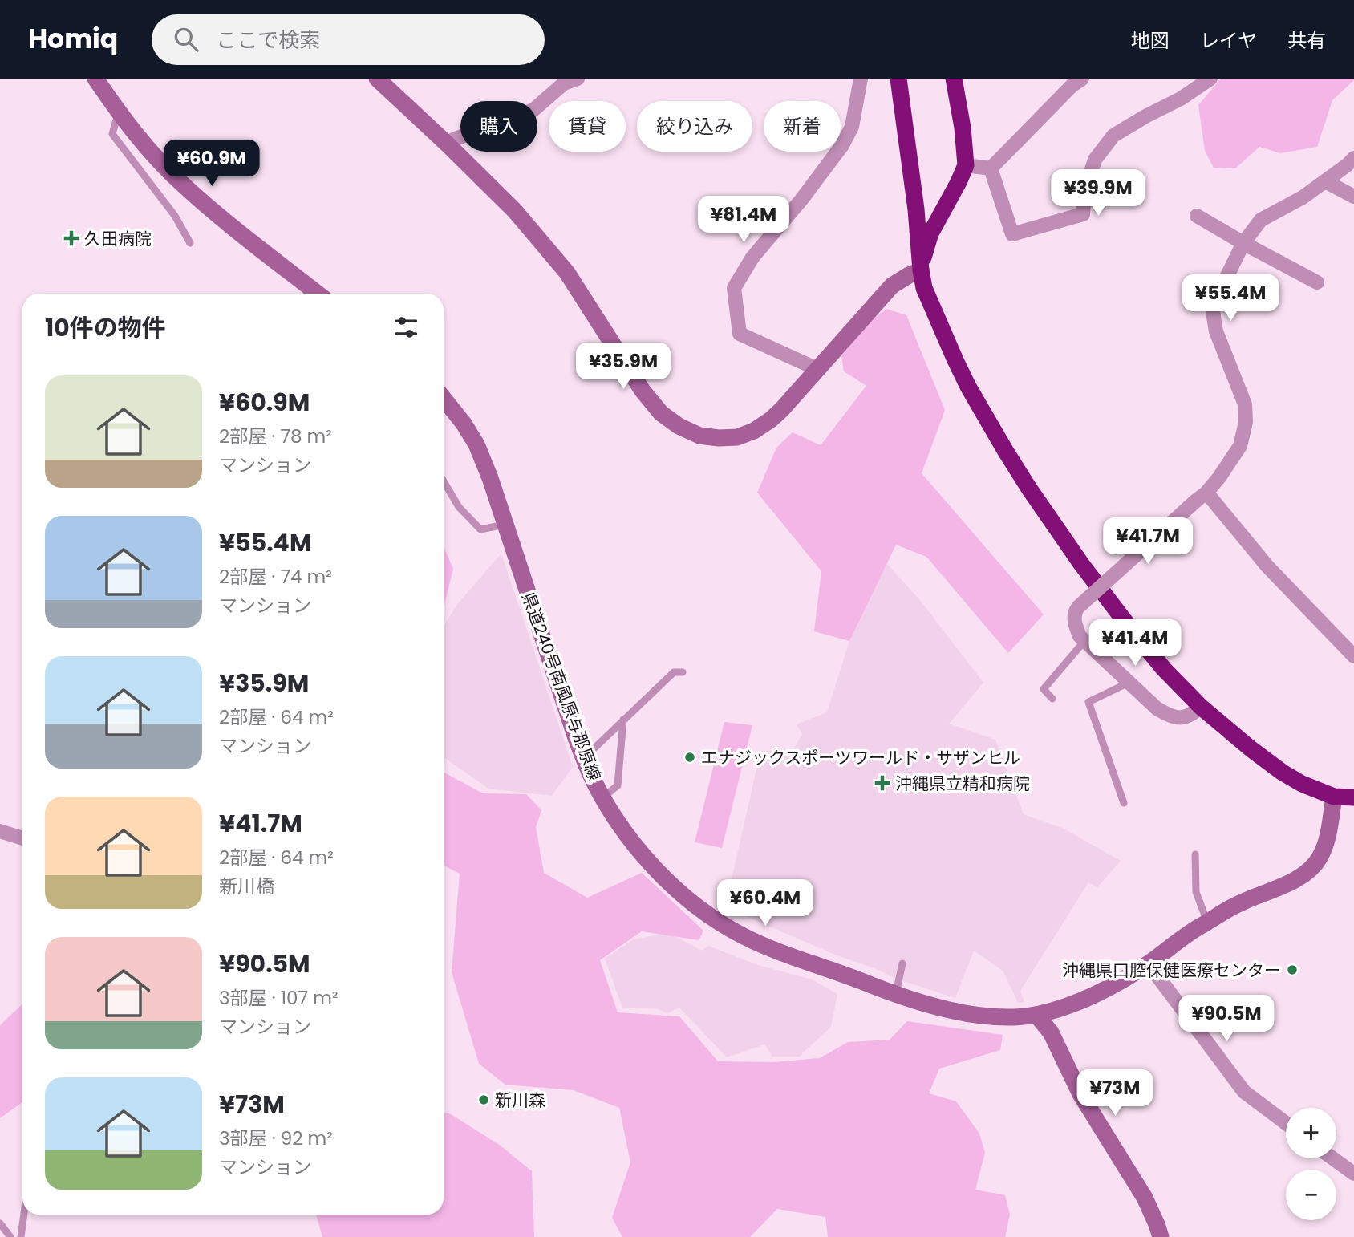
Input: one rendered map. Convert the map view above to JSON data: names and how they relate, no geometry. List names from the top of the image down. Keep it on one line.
{"streets":{"main road":["県道240号南風原与那原線"]},"places":{"health":["久田病院","沖縄県立精和病院"],"other":["エナジックスポーツワールド・サザンヒル","沖縄県口腔保健医療センター","新川森"]},"page":{"header":"Homiq","search":"ここで検索","nav":["地図","レイヤ","共有"],"chip":["購入","賃貸","絞り込み","新着"],"price":["¥60.9M","¥39.9M","¥81.4M","¥55.4M","¥35.9M","¥41.7M","¥41.4M","¥60.4M","¥90.5M","¥73M"],"heading":"10件の物件","list":[{"name":"¥60.9M","note":"2部屋 · 78 m² · マンション"},{"name":"¥55.4M","note":"2部屋 · 74 m² · マンション"},{"name":"¥35.9M","note":"2部屋 · 64 m² · マンション"},{"name":"¥41.7M","note":"2部屋 · 64 m² · 新川橋"},{"name":"¥90.5M","note":"3部屋 · 107 m² · マンション"},{"name":"¥73M","note":"3部屋 · 92 m² · マンション"}],"map_buttons":["+","−"]}}
